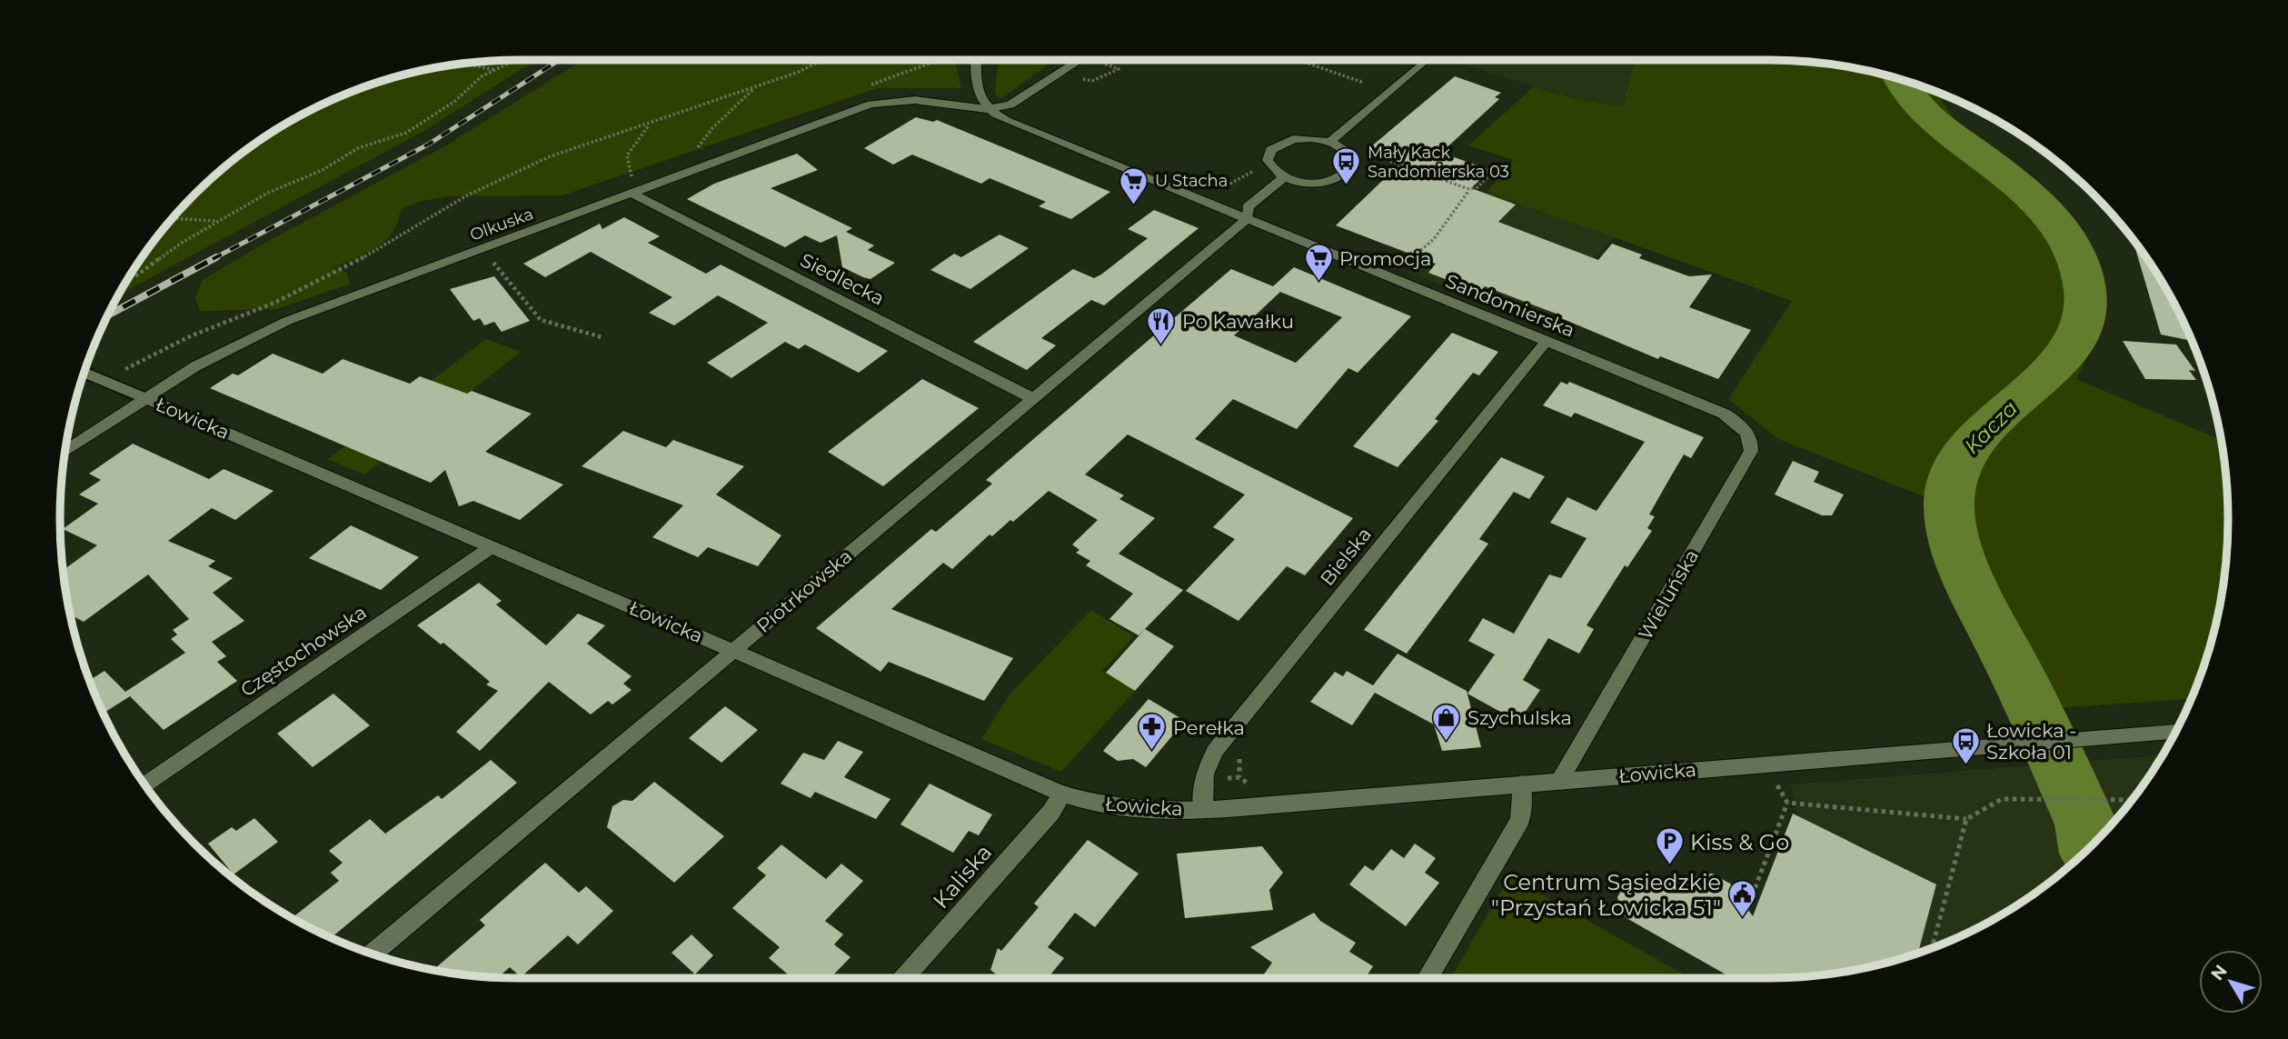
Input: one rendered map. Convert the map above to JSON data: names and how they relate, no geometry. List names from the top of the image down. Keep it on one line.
{"streets":{"street":["Olkuska","Siedlecka","Sandomierska","Łowicka","Bielska","Piotrkowska","Wieluńska","Częstochowska","Kaliska"]},"crossings":[["Olkuska","Siedlecka"],["Olkuska","Sandomierska"],["Olkuska","Łowicka"],["Siedlecka","Piotrkowska"],["Sandomierska","Bielska"],["Sandomierska","Piotrkowska"],["Sandomierska","Wieluńska"],["Łowicka","Bielska"],["Łowicka","Piotrkowska"],["Łowicka","Wieluńska"],["Łowicka","Częstochowska"],["Łowicka","Kaliska"]],"water":["Kacza"],"places":{"bus stop":["Mały Kack Sandomierska 03","Łowicka - Szkoła 01"],"supermarket":["U Stacha","Promocja"],"restaurant":["Po Kawałku"],"shop":["Szychulska"],"pharmacy":["Perełka"],"parking":["Kiss & Go"],"public building":["Centrum Sąsiedzkie \"Przystań Łowicka 51\""]},"north":"top left"}
